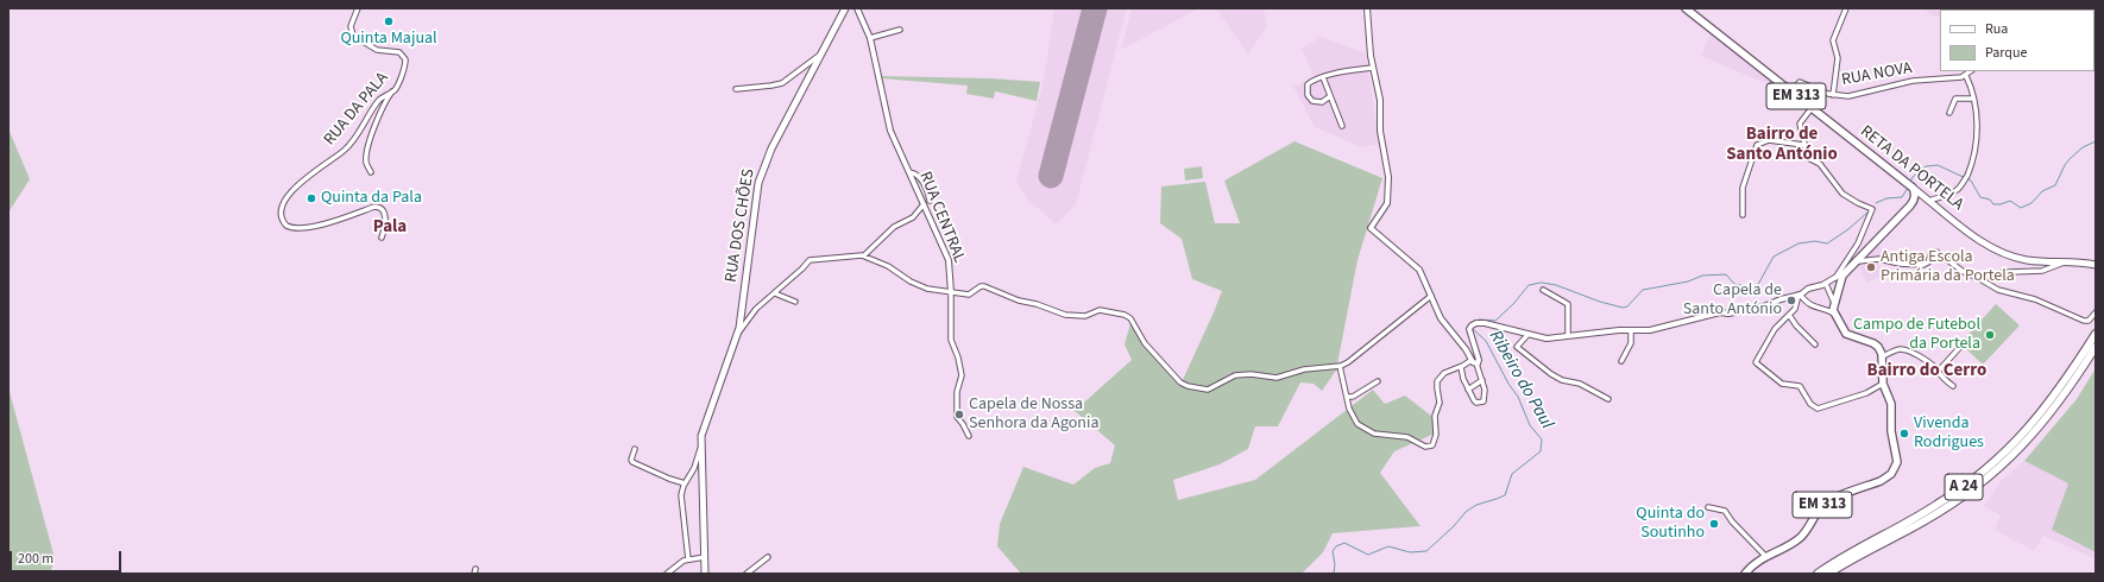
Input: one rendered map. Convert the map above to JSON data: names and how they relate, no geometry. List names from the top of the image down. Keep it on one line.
{"streets":{"highway":["A 24"],"main road":["EM 313","RETA DA PORTELA","RUA DOS CHÕES"],"street":["RUA NOVA","RUA DA PALA","RUA CENTRAL"]},"crossings":[["RUA NOVA","RETA DA PORTELA"]],"districts":["Bairro de Santo António","Pala","Bairro do Cerro"],"water":["Ribeiro do Paul"],"places":["Quinta Majual","Quinta da Pala","Antiga Escola Primária da Portela","Capela de Santo António","Campo de Futebol da Portela","Capela de Nossa Senhora da Agonia","Vivenda Rodrigues","Quinta do Soutinho"],"legend":["Rua","Parque"],"scale_bar":"200 m"}
